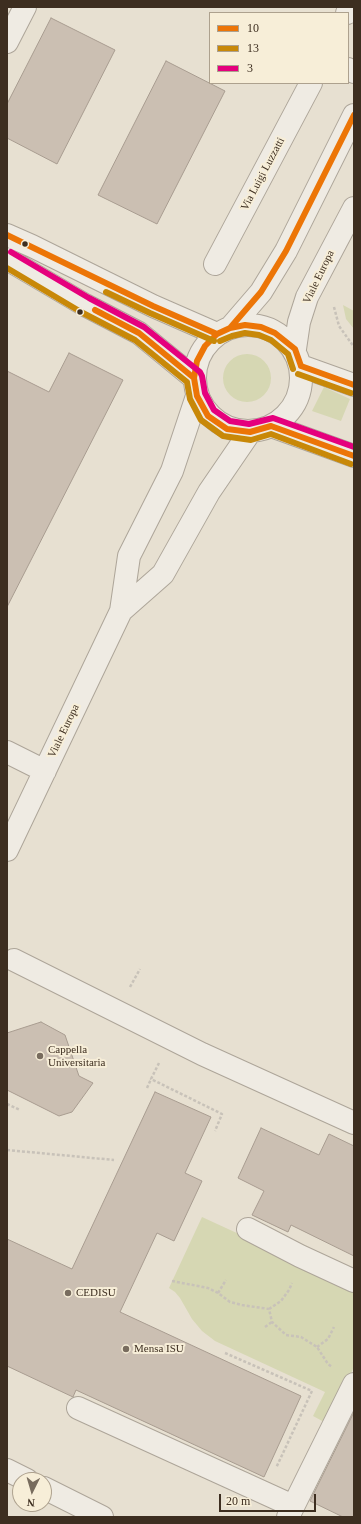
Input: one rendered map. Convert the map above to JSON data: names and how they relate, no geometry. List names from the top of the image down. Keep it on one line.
{"streets":{"street":["Via Luigi Luzzatti","Viale Europa"]},"places":["Cappella Universitaria","CEDISU","Mensa ISU"],"lines":["transit line 10","transit line 3","transit line 13"],"legend":["10","13","3"],"scale_bar":"20 m","north":"bottom"}
